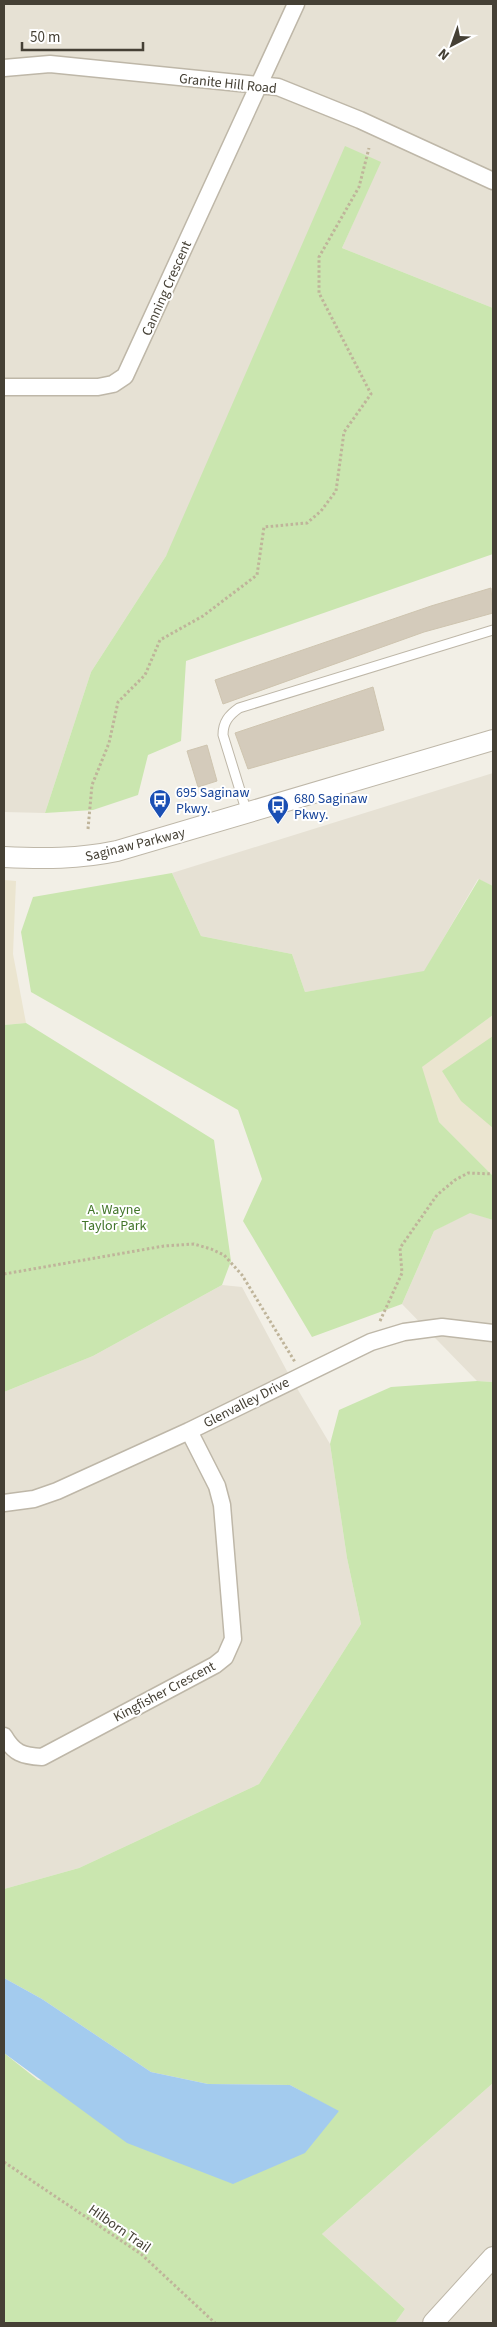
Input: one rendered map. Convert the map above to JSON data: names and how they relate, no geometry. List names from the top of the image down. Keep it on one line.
{"streets":{"street":["Granite Hill Road","Canning Crescent","Saginaw Parkway","Glenvalley Drive","Kingfisher Crescent"],"path":["Hilborn Trail"]},"crossings":[["Granite Hill Road","Canning Crescent"],["Glenvalley Drive","Kingfisher Crescent"]],"parks":["A. Wayne Taylor Park"],"places":{"bus stop":["695 Saginaw Pkwy.","680 Saginaw Pkwy."]},"scale_bar":"50 m","north":"bottom left"}
